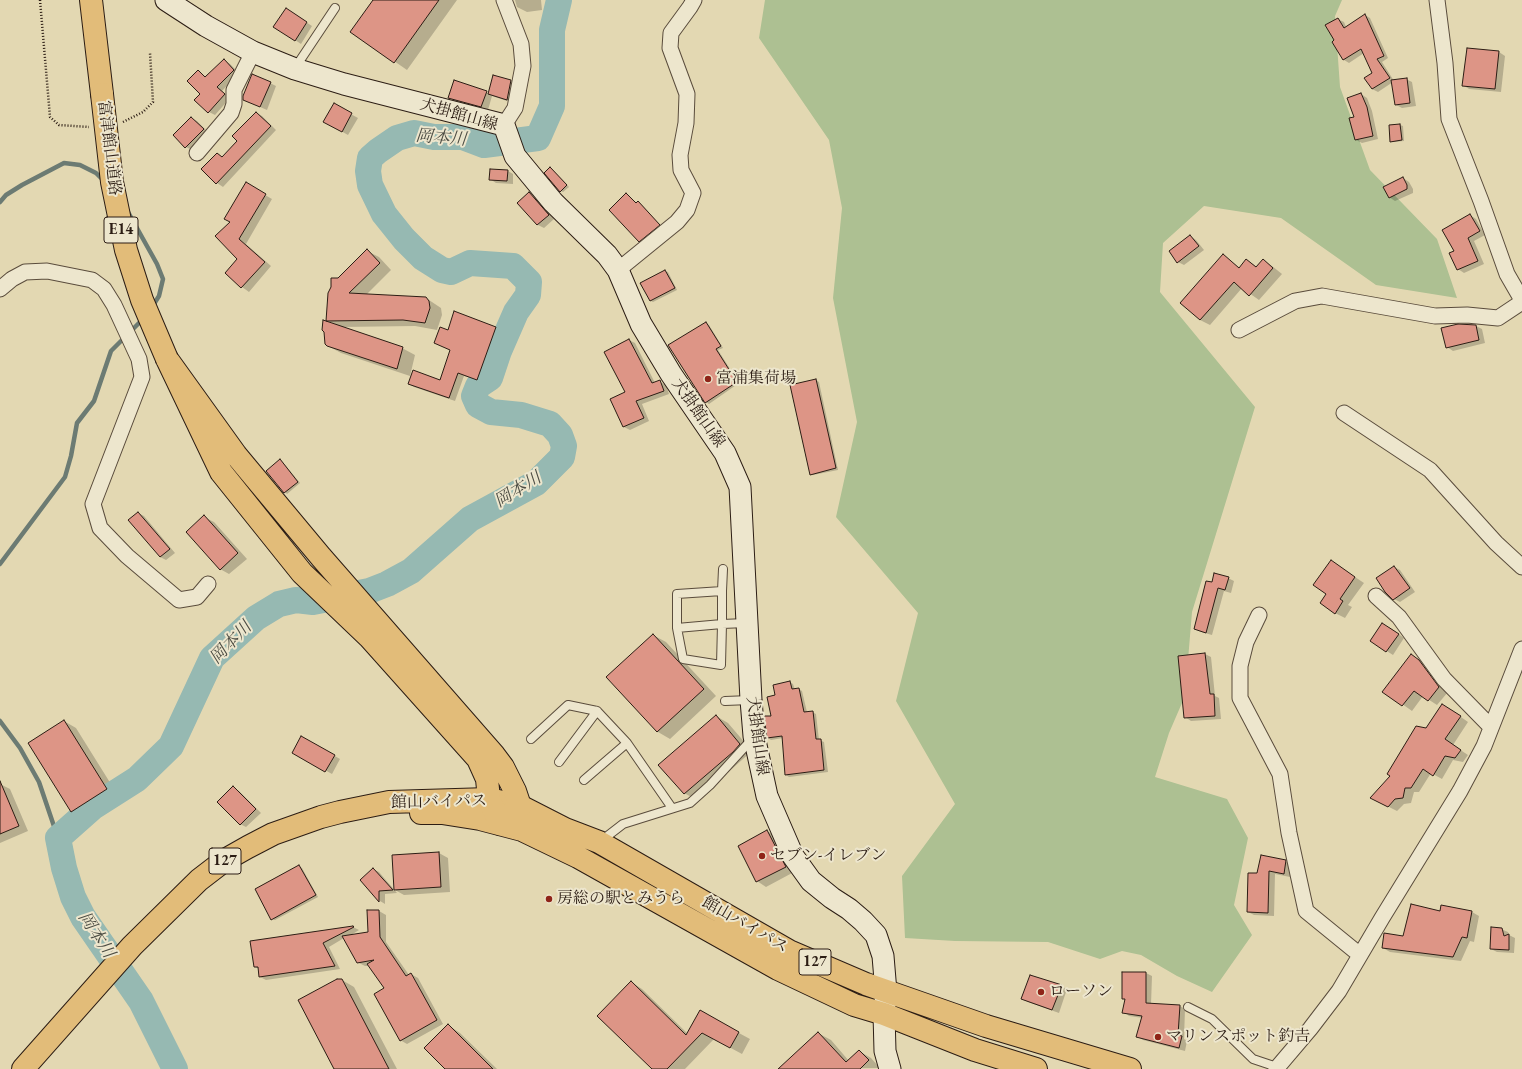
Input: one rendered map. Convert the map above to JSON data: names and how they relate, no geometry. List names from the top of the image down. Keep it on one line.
{"streets":{"highway":["富津館山道路","E14","館山バイパス","127"],"main road":["犬掛館山線"]},"crossings":[["犬掛館山線","館山バイパス"]],"water":["岡本川"],"places":["富浦集荷場","セブン-イレブン","房総の駅とみうら","ローソン","マリンスポット釣𠮷"]}
